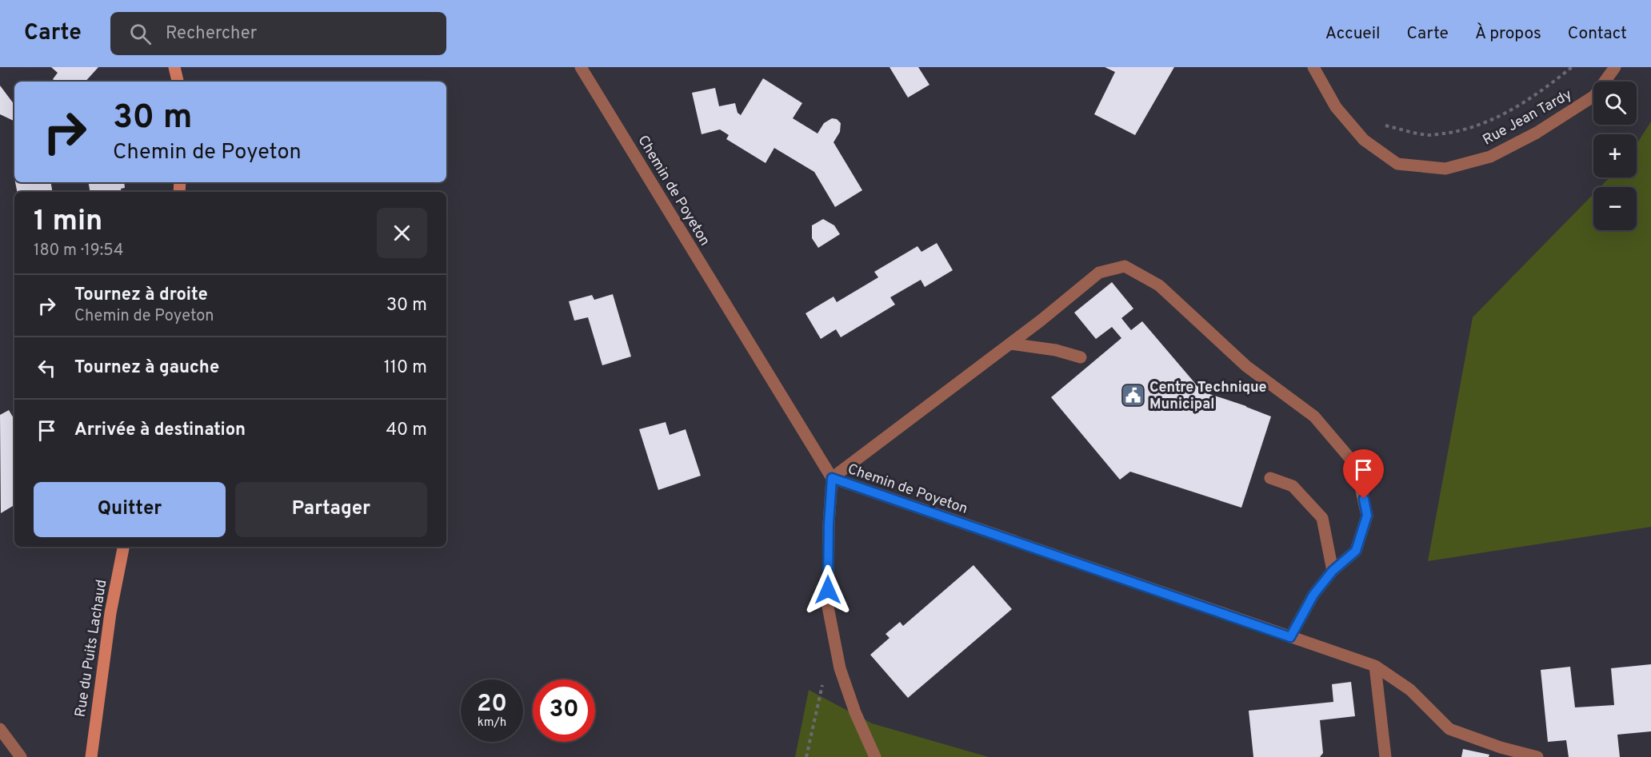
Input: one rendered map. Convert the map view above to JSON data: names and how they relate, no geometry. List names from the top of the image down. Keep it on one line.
{"streets":{"street":["Rue Jean Tardy","Chemin de Poyeton","Rue du Puits Lachaud"]},"places":{"public building":["Centre Technique Municipal"]},"page":{"header":"Carte","search":"Rechercher","nav":["Accueil","Carte","À propos","Contact"],"map_buttons":["+","−"],"turn":["30 m","Chemin de Poyeton"],"heading":["1 min","180 m · 19:54"],"list":[{"name":"Tournez à droite","note":"Chemin de Poyeton","value":"30 m"},{"name":"Tournez à gauche","value":"110 m"},{"name":"Arrivée à destination","value":"40 m"}],"buttons":["Quitter","Partager"],"speed":"20 km/h","limit":"30"}}
